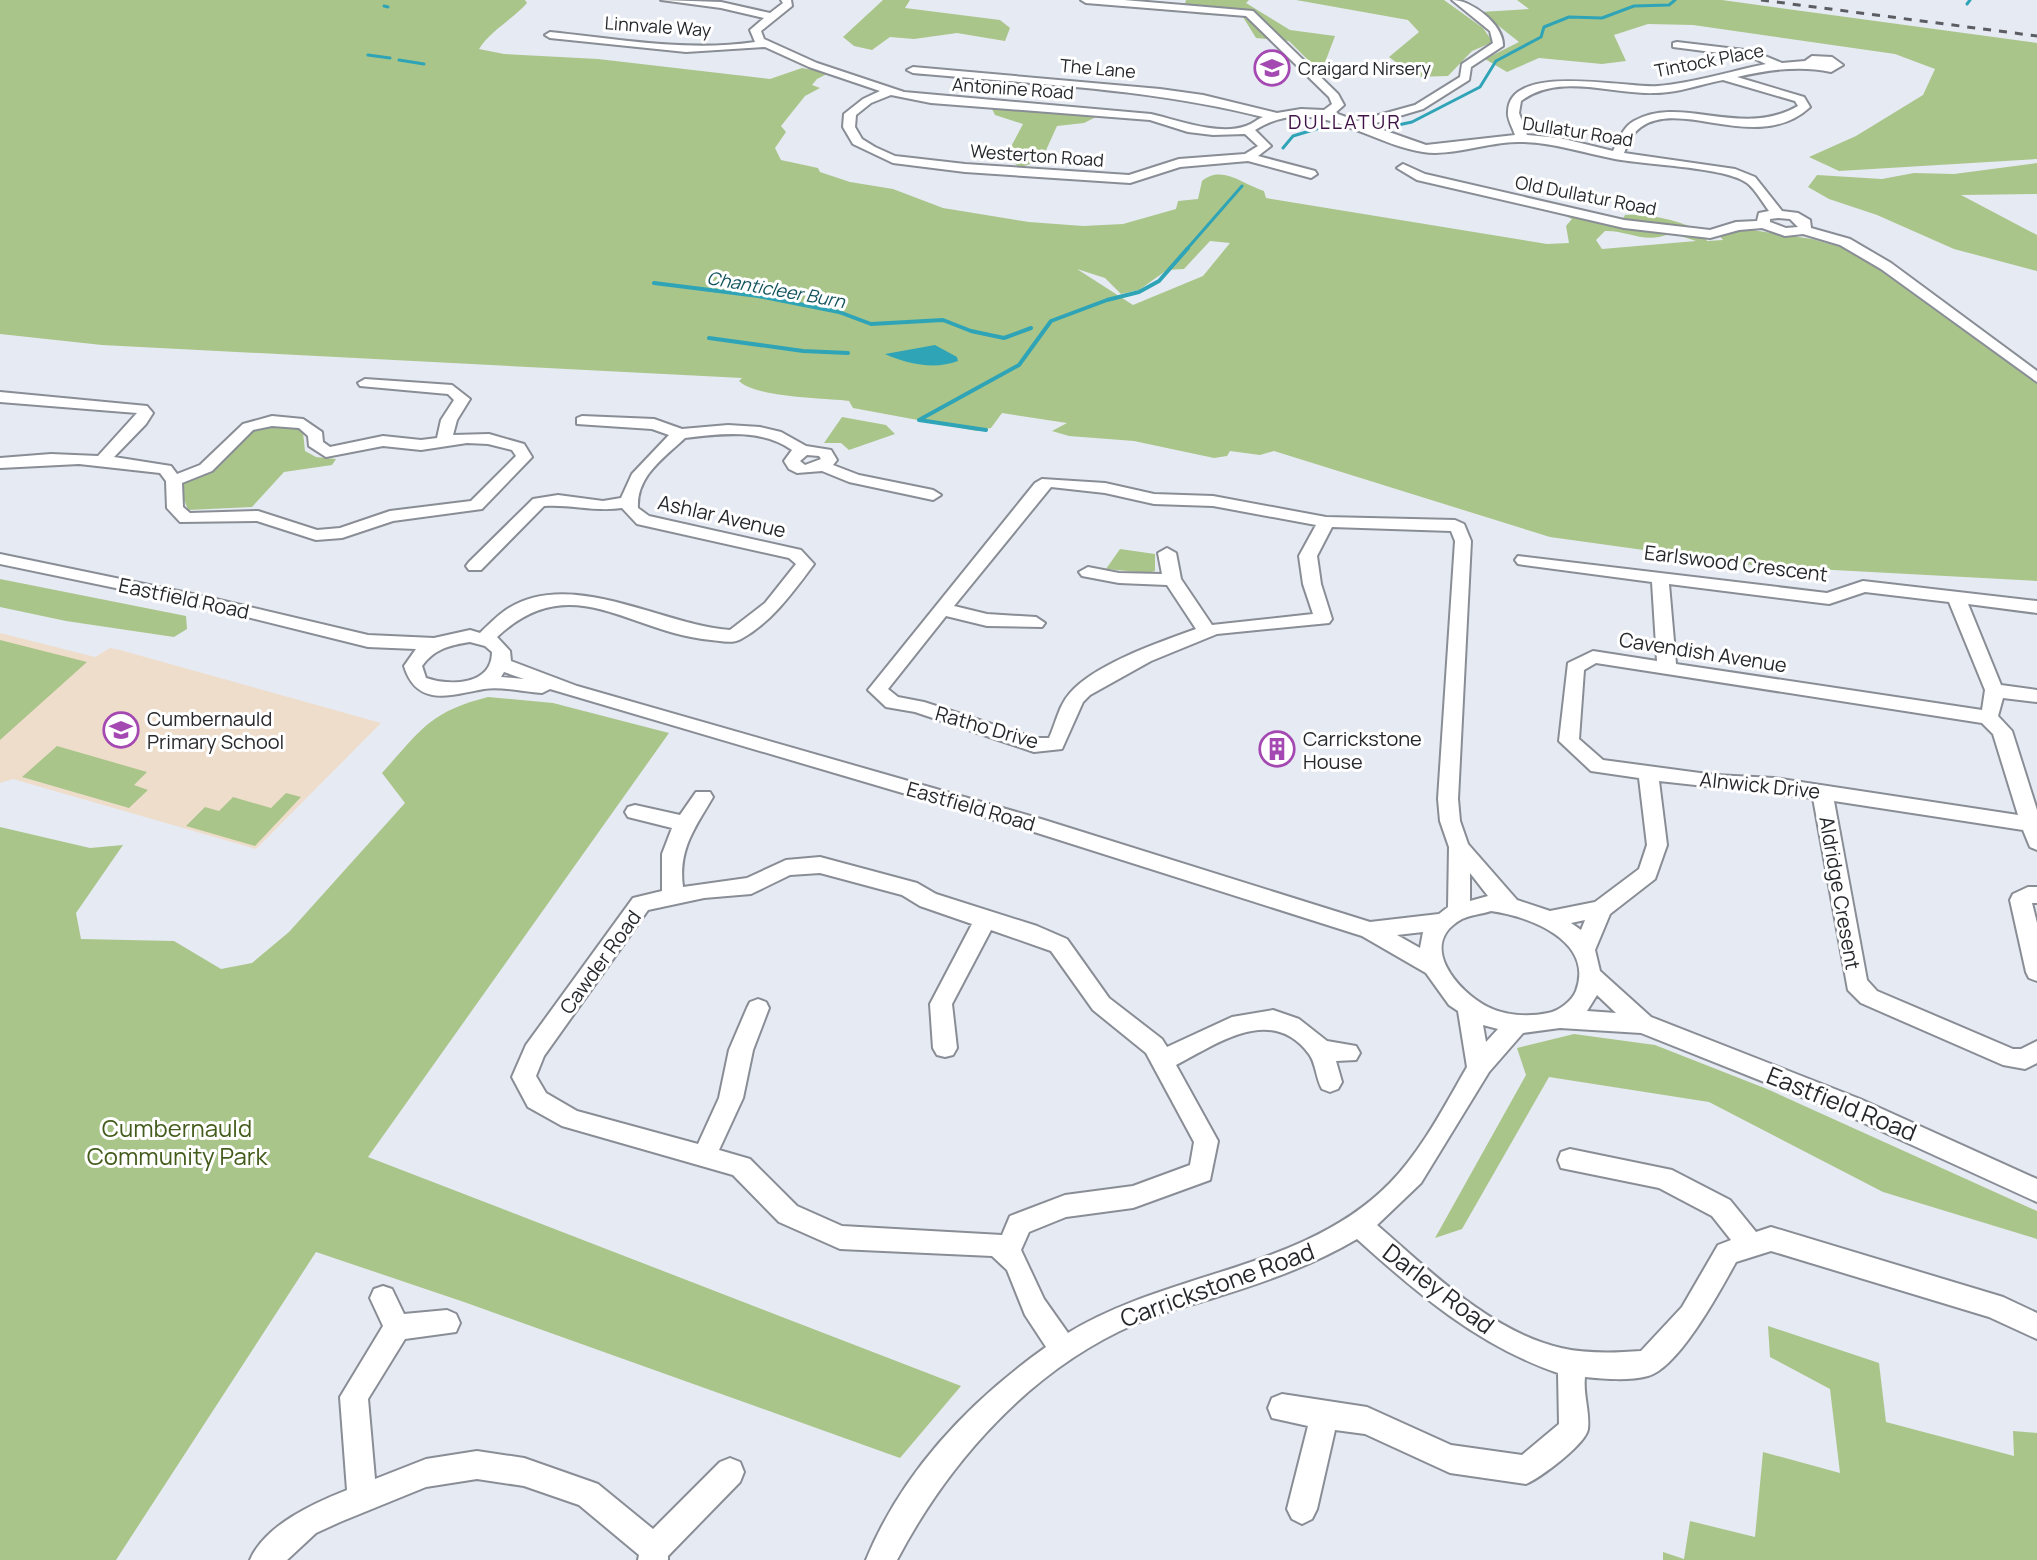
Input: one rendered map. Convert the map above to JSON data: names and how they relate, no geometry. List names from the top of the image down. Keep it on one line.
{"streets":{"street":["Linnvale Way","Tintock Place","The Lane","Antonine Road","Dullatur Road","Westerton Road","Old Dullatur Road","Ashlar Avenue","Earlswood Crescent","Eastfield Road","Cavendish Avenue","Ratho Drive","Alnwick Drive","Aldridge Cresent","Cawder Road","Carrickstone Road","Darley Road"]},"crossings":[["Linnvale Way","Antonine Road"],["Tintock Place","Dullatur Road"],["The Lane","Antonine Road"],["Antonine Road","Dullatur Road"],["Antonine Road","Westerton Road"],["Ashlar Avenue","Eastfield Road"],["Eastfield Road","Ratho Drive"],["Eastfield Road","Carrickstone Road"],["Cavendish Avenue","Alnwick Drive"],["Ratho Drive","Carrickstone Road"],["Alnwick Drive","Aldridge Cresent"],["Carrickstone Road","Darley Road"]],"districts":["DULLATUR"],"water":["Chanticleer Burn"],"parks":["Cumbernauld Community Park"],"places":{"school or university":["Craigard Nirsery","Cumbernauld Primary School"],"building":["Carrickstone House"]}}
